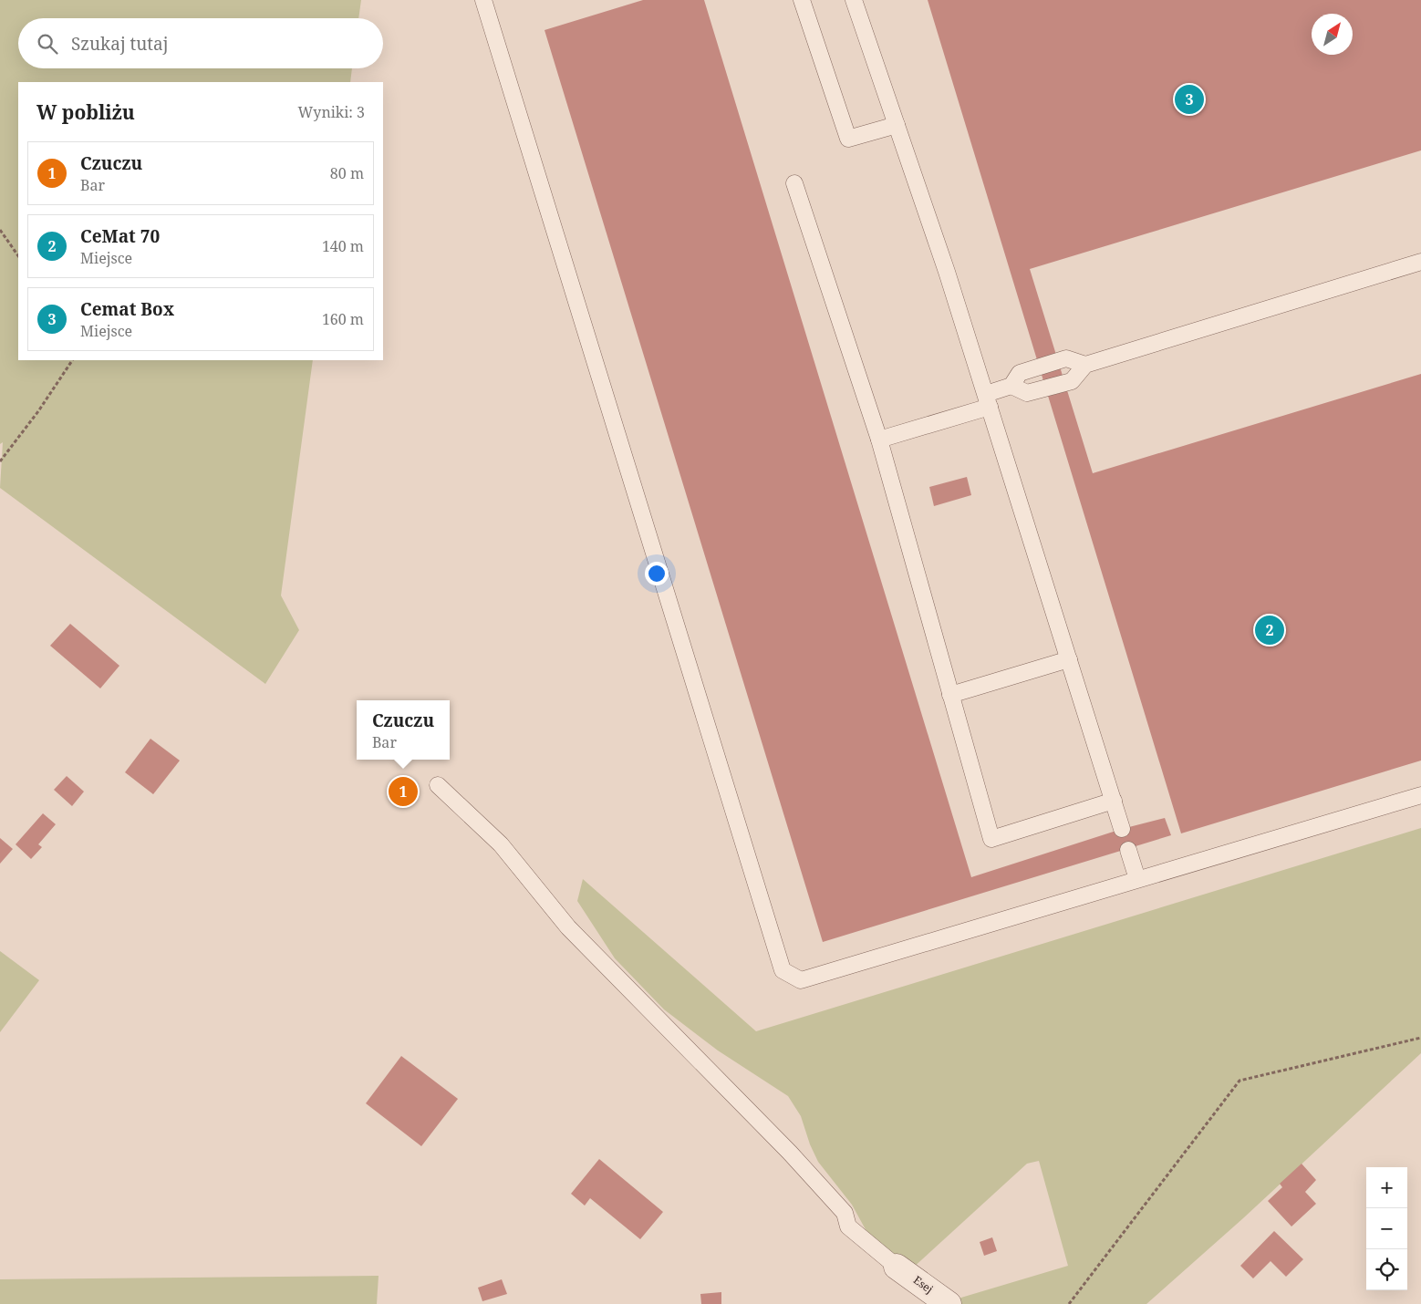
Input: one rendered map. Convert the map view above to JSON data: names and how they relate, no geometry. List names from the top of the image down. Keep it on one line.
{"streets":{"street":["Esej"]},"north":"top right","page":{"search":"Szukaj tutaj","heading":["W pobliżu","Wyniki: 3"],"pins":["3","2","1"],"list":[{"mark":"1","name":"Czuczu","note":"Bar","value":"80 m"},{"mark":"2","name":"CeMat 70","note":"Miejsce","value":"140 m"},{"mark":"3","name":"Cemat Box","note":"Miejsce","value":"160 m"}],"popup":["Czuczu","Bar"],"map_buttons":["+","−"]}}
